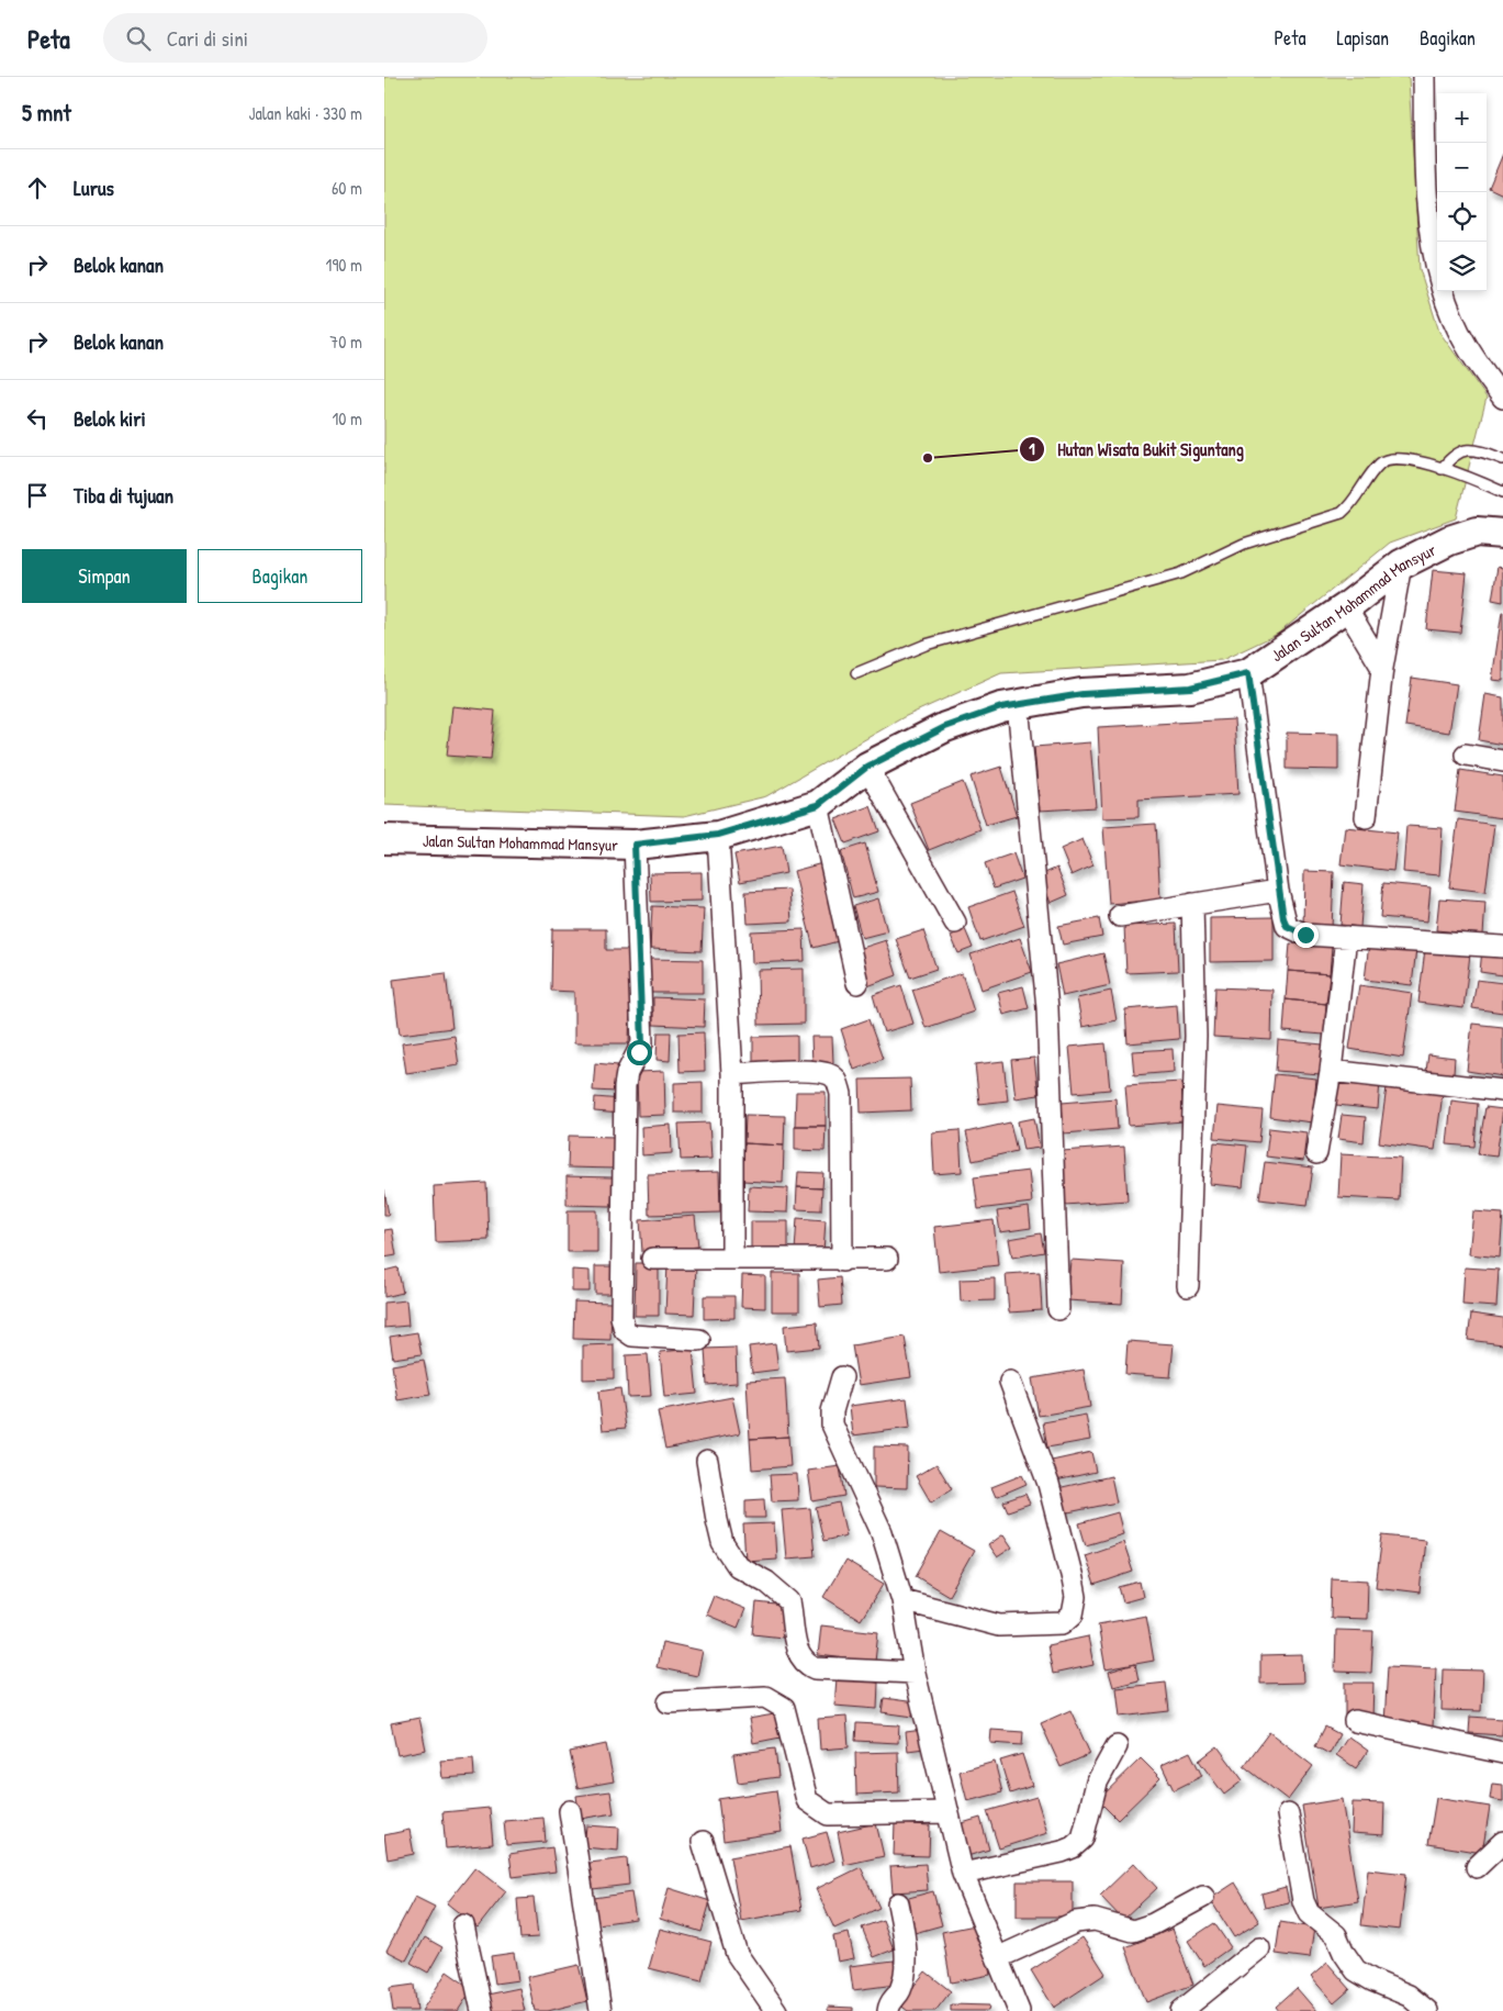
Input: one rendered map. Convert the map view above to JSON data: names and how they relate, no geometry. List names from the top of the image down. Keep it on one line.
{"streets":{"street":["Jalan Sultan Mohammad Mansyur"]},"places":["Hutan Wisata Bukit Siguntang"],"page":{"header":"Peta","search":"Cari di sini","nav":["Peta","Lapisan","Bagikan"],"heading":["5 mnt","Jalan kaki · 330 m"],"map_buttons":["+","−"],"list":[["Lurus","60 m"],["Belok kanan","190 m"],["Belok kanan","70 m"],["Belok kiri","10 m"],"Tiba di tujuan"],"buttons":["Simpan","Bagikan"]}}
